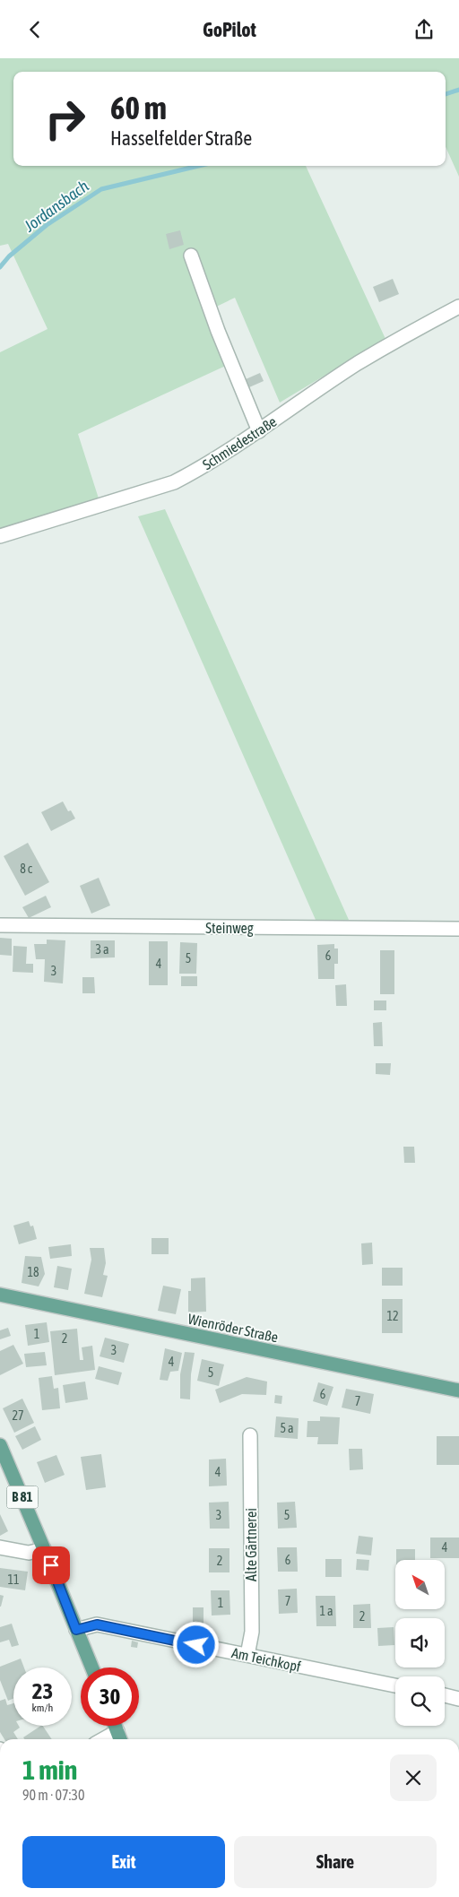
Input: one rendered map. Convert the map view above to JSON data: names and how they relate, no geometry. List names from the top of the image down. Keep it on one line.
{"streets":{"main road":["Wienröder Straße","B 81"],"street":["Schmiedestraße","Steinweg","Alte Gärtnerei","Am Teichkopf"]},"crossings":[["B 81","Am Teichkopf"],["Alte Gärtnerei","Am Teichkopf"]],"water":["Jordansbach"],"house_numbers":["8 c","3 a","6","5","4","3","18","12","1","2","3","4","5","6","7","27","5 a","4","3","5","4","6","2","11","7","1","1 a","2"],"north":"top left","page":{"header":"GoPilot","turn":["60 m","Hasselfelder Straße"],"speed":"23 km/h","limit":"30","heading":["1 min","90 m · 07:30"],"buttons":["Exit","Share"]}}
